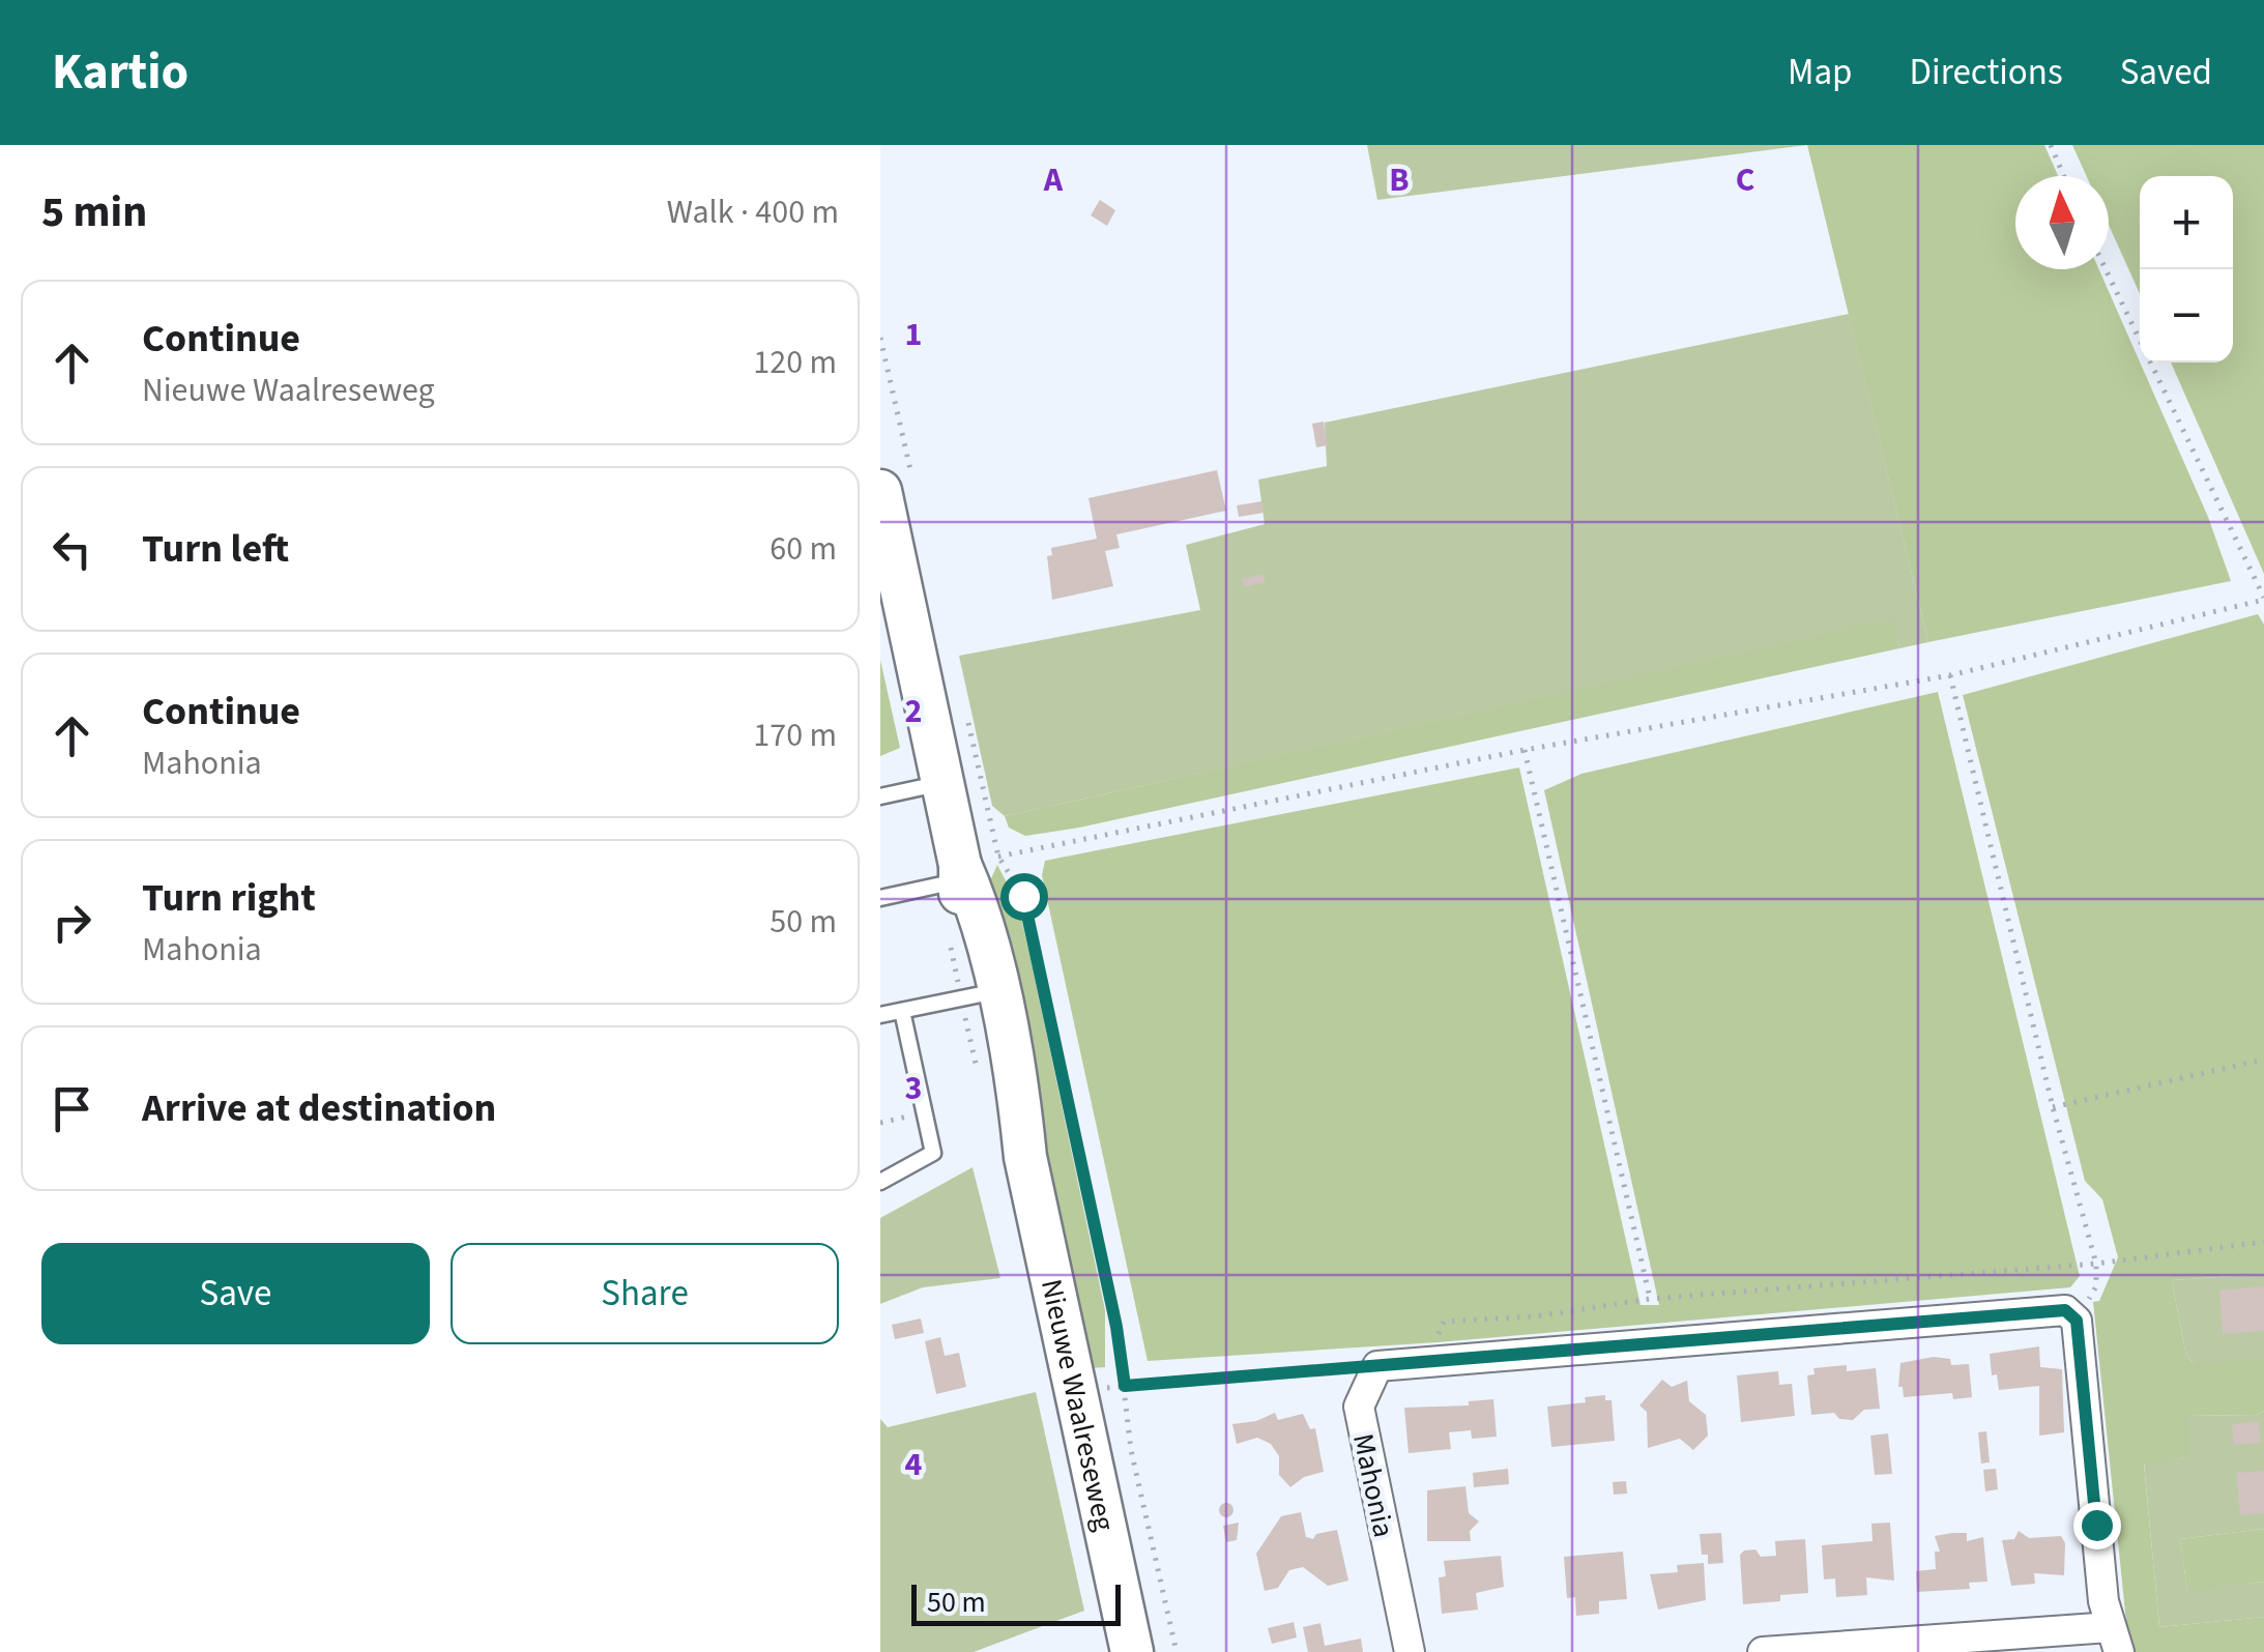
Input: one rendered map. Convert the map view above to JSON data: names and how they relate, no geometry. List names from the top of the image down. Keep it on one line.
{"streets":{"street":["Nieuwe Waalreseweg","Mahonia"]},"scale_bar":"50 m","north":"top","page":{"header":"Kartio","nav":["Map","Directions","Saved"],"heading":["5 min","Walk · 400 m"],"map_buttons":["+","−"],"list":[["Continue","Nieuwe Waalreseweg","120 m"],["Turn left","60 m"],["Continue","Mahonia","170 m"],["Turn right","Mahonia","50 m"],"Arrive at destination"],"buttons":["Save","Share"],"scale":"50 m"},"grid":{"columns":["A","B","C"],"rows":["1","2","3","4"]}}
